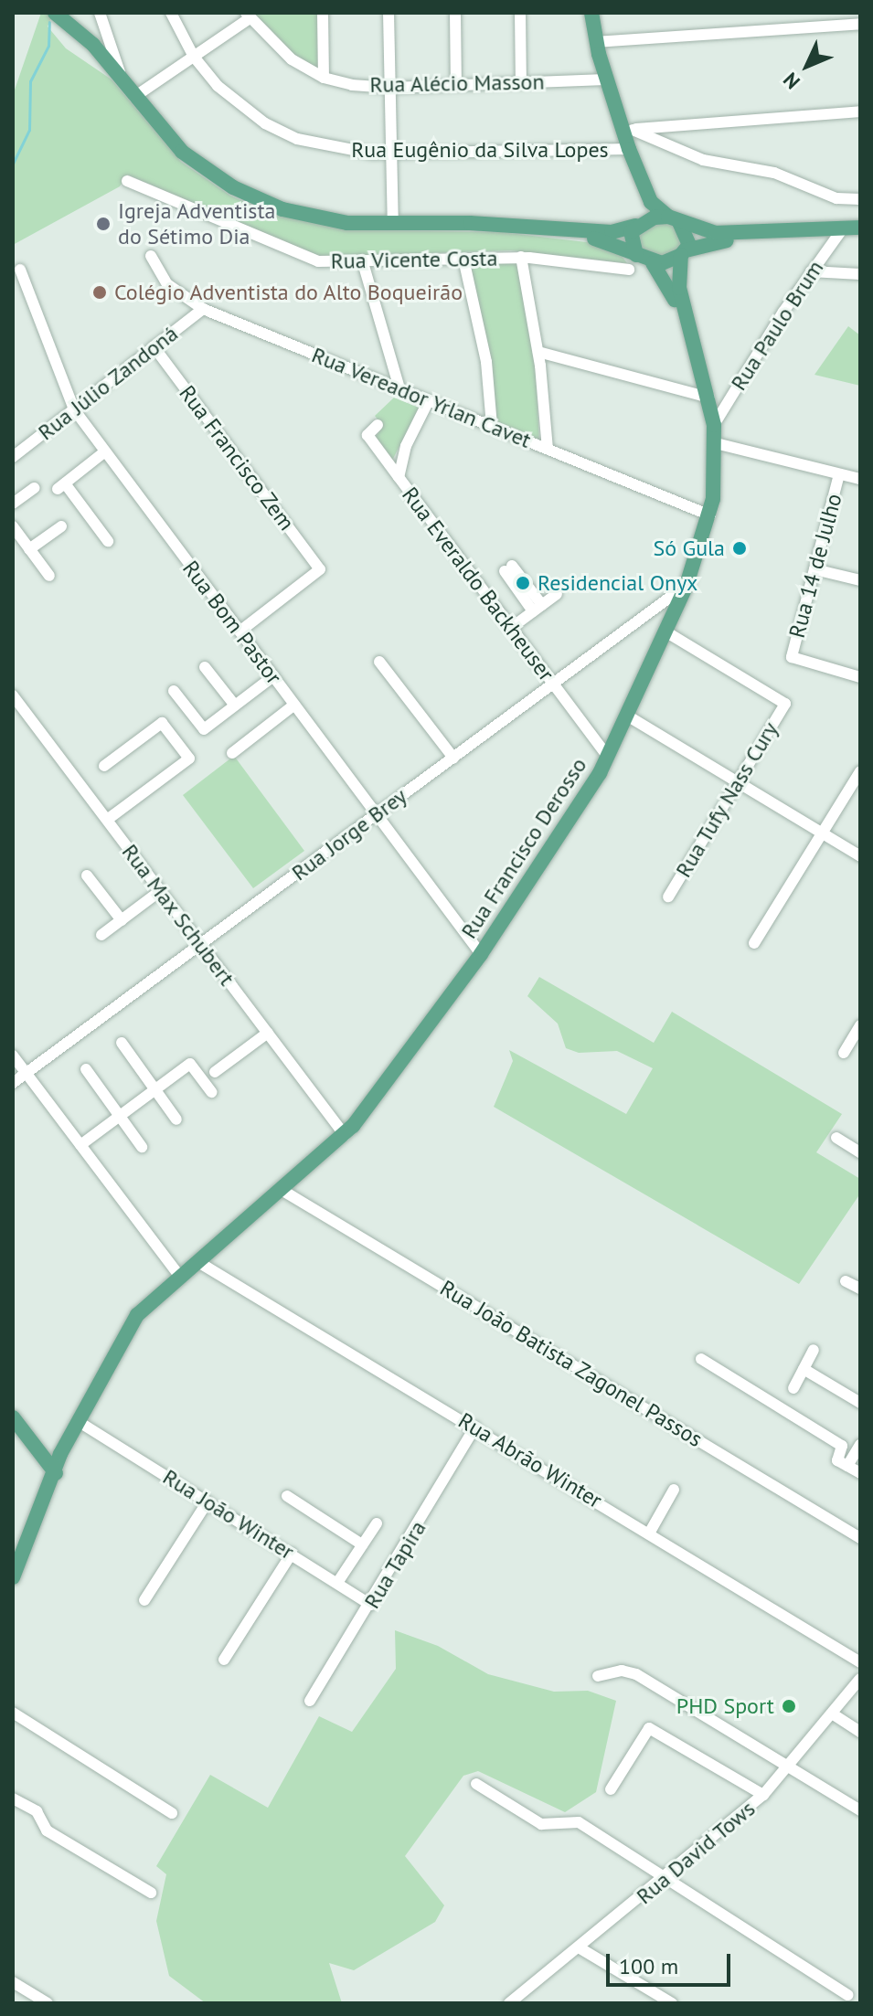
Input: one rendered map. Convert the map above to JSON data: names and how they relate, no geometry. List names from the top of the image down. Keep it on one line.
{"streets":{"main road":["Rua Francisco Derosso"],"street":["Rua Alécio Masson","Rua Eugênio da Silva Lopes","Rua Vicente Costa","Rua Paulo Brum","Rua Júlio Zandoná","Rua Vereador Yrlan Cavet","Rua Francisco Zem","Rua 14 de Julho","Rua Everaldo Backheuser","Rua Bom Pastor","Rua Tufy Nass Cury","Rua Jorge Brey","Rua Max Schubert","Rua João Batista Zagonel Passos","Rua Abrão Winter","Rua João Winter","Rua Tapira","Rua David Tows"]},"crossings":[["Rua Paulo Brum","Rua Francisco Derosso"],["Rua Júlio Zandoná","Rua Vereador Yrlan Cavet"],["Rua Júlio Zandoná","Rua Francisco Zem"],["Rua Júlio Zandoná","Rua Bom Pastor"],["Rua Vereador Yrlan Cavet","Rua Everaldo Backheuser"],["Rua Vereador Yrlan Cavet","Rua Francisco Derosso"],["Rua Francisco Zem","Rua Bom Pastor"],["Rua Everaldo Backheuser","Rua Jorge Brey"],["Rua Everaldo Backheuser","Rua Francisco Derosso"],["Rua Bom Pastor","Rua Jorge Brey"],["Rua Bom Pastor","Rua Francisco Derosso"],["Rua Tufy Nass Cury","Rua Francisco Derosso"],["Rua Jorge Brey","Rua Francisco Derosso"],["Rua Jorge Brey","Rua Max Schubert"],["Rua Francisco Derosso","Rua Max Schubert"],["Rua Francisco Derosso","Rua João Batista Zagonel Passos"],["Rua Francisco Derosso","Rua Abrão Winter"],["Rua Francisco Derosso","Rua João Winter"],["Rua Abrão Winter","Rua Tapira"],["Rua João Winter","Rua Tapira"]],"places":["Igreja Adventista do Sétimo Dia","Colégio Adventista do Alto Boqueirão","Só Gula","Residencial Onyx","PHD Sport"],"scale_bar":"100 m","north":"bottom left"}
